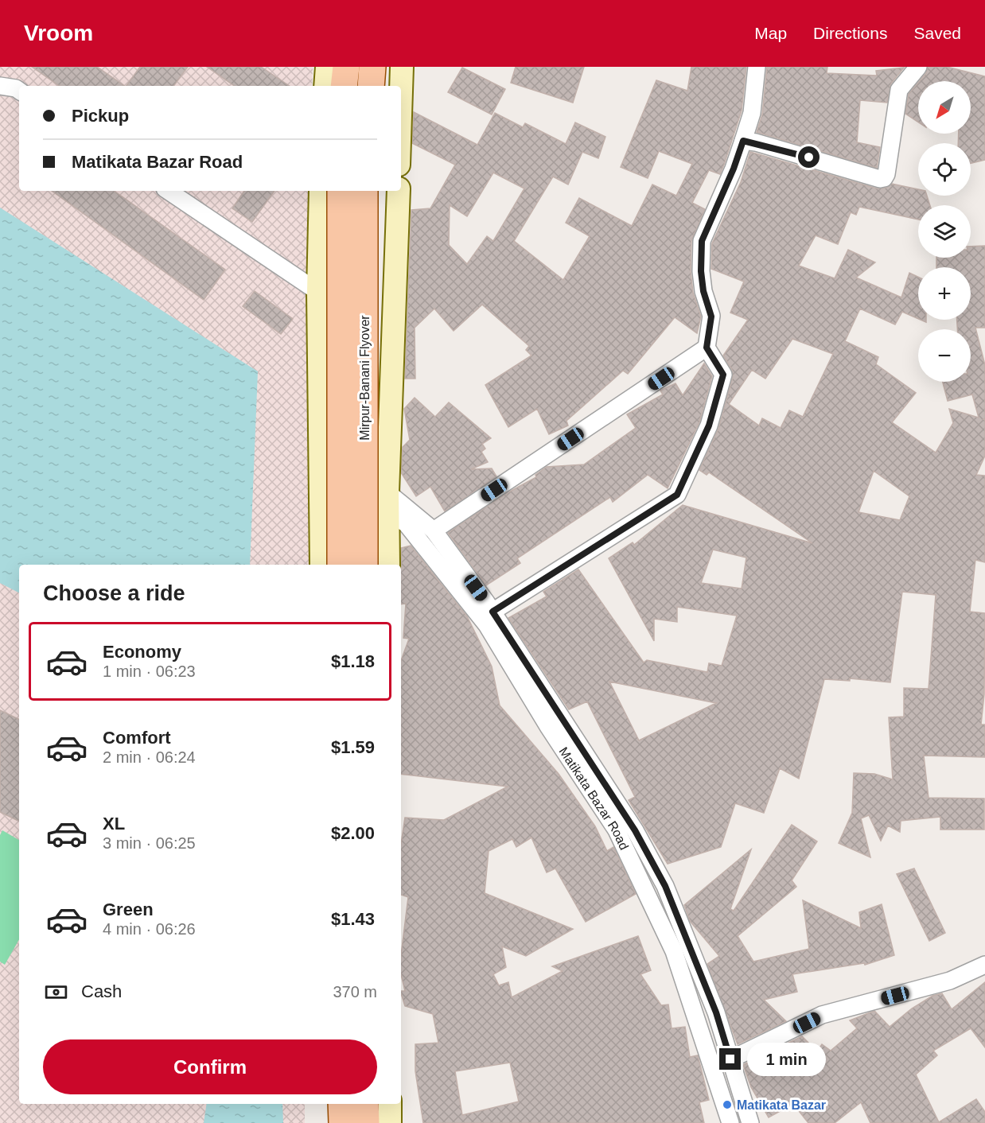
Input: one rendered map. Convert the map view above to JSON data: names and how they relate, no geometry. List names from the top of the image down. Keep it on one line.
{"streets":{"main road":["Mirpur-Banani Flyover"],"street":["Matikata Bazar Road"]},"places":["Matikata Bazar"],"north":"bottom left","page":{"header":"Vroom","nav":["Map","Directions","Saved"],"map_buttons":["+","−"],"banner":["Pickup","Matikata Bazar Road"],"heading":"Choose a ride","list":[{"name":"Economy","note":"1 min · 06:23","value":"$1.18"},{"name":"Comfort","note":"2 min · 06:24","value":"$1.59"},{"name":"XL","note":"3 min · 06:25","value":"$2.00"},{"name":"Green","note":"4 min · 06:26","value":"$1.43"}],"pay":["Cash","370 m"],"buttons":"Confirm","bubble":"1 min"}}
